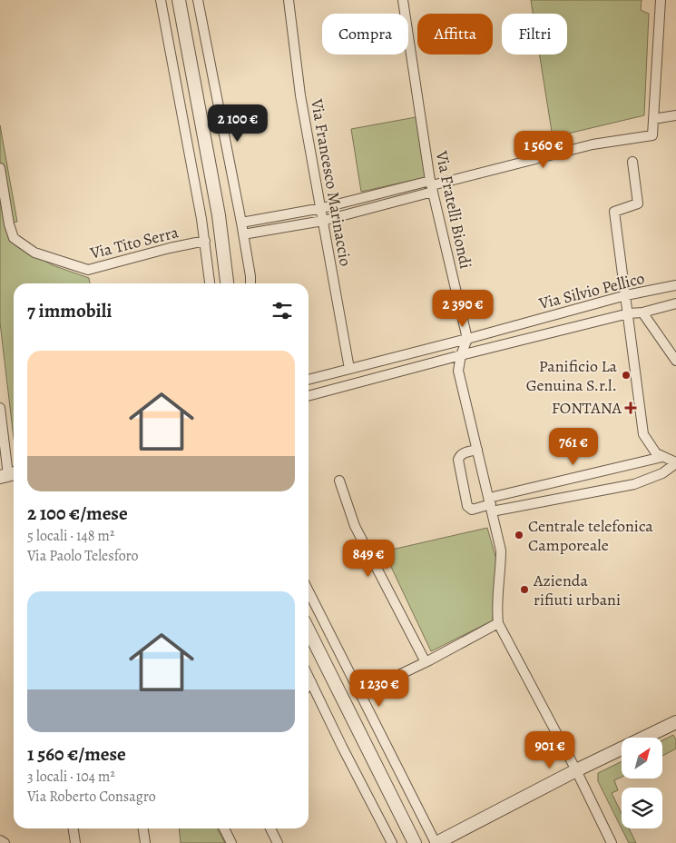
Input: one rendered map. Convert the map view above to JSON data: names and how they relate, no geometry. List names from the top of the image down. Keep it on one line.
{"streets":{"street":["Via Francesco Marinaccio","Via Fratelli Biondi","Via Tito Serra","Via Silvio Pellico"]},"crossings":[["Via Francesco Marinaccio","Via Silvio Pellico"],["Via Fratelli Biondi","Via Silvio Pellico"]],"places":{"other":["Panificio La Genuina S.r.l.","Centrale telefonica Camporeale","Azienda rifiuti urbani"],"health":["FONTANA"]},"north":"top right","page":{"chip":["Compra","Affitta","Filtri"],"price":["2 100 €","1 560 €","2 390 €","761 €","849 €","1 230 €","901 €"],"heading":"7 immobili","list":[{"name":"2 100 €/mese","note":"5 locali · 148 m² · Via Paolo Telesforo"},{"name":"1 560 €/mese","note":"3 locali · 104 m² · Via Roberto Consagro"}]}}
